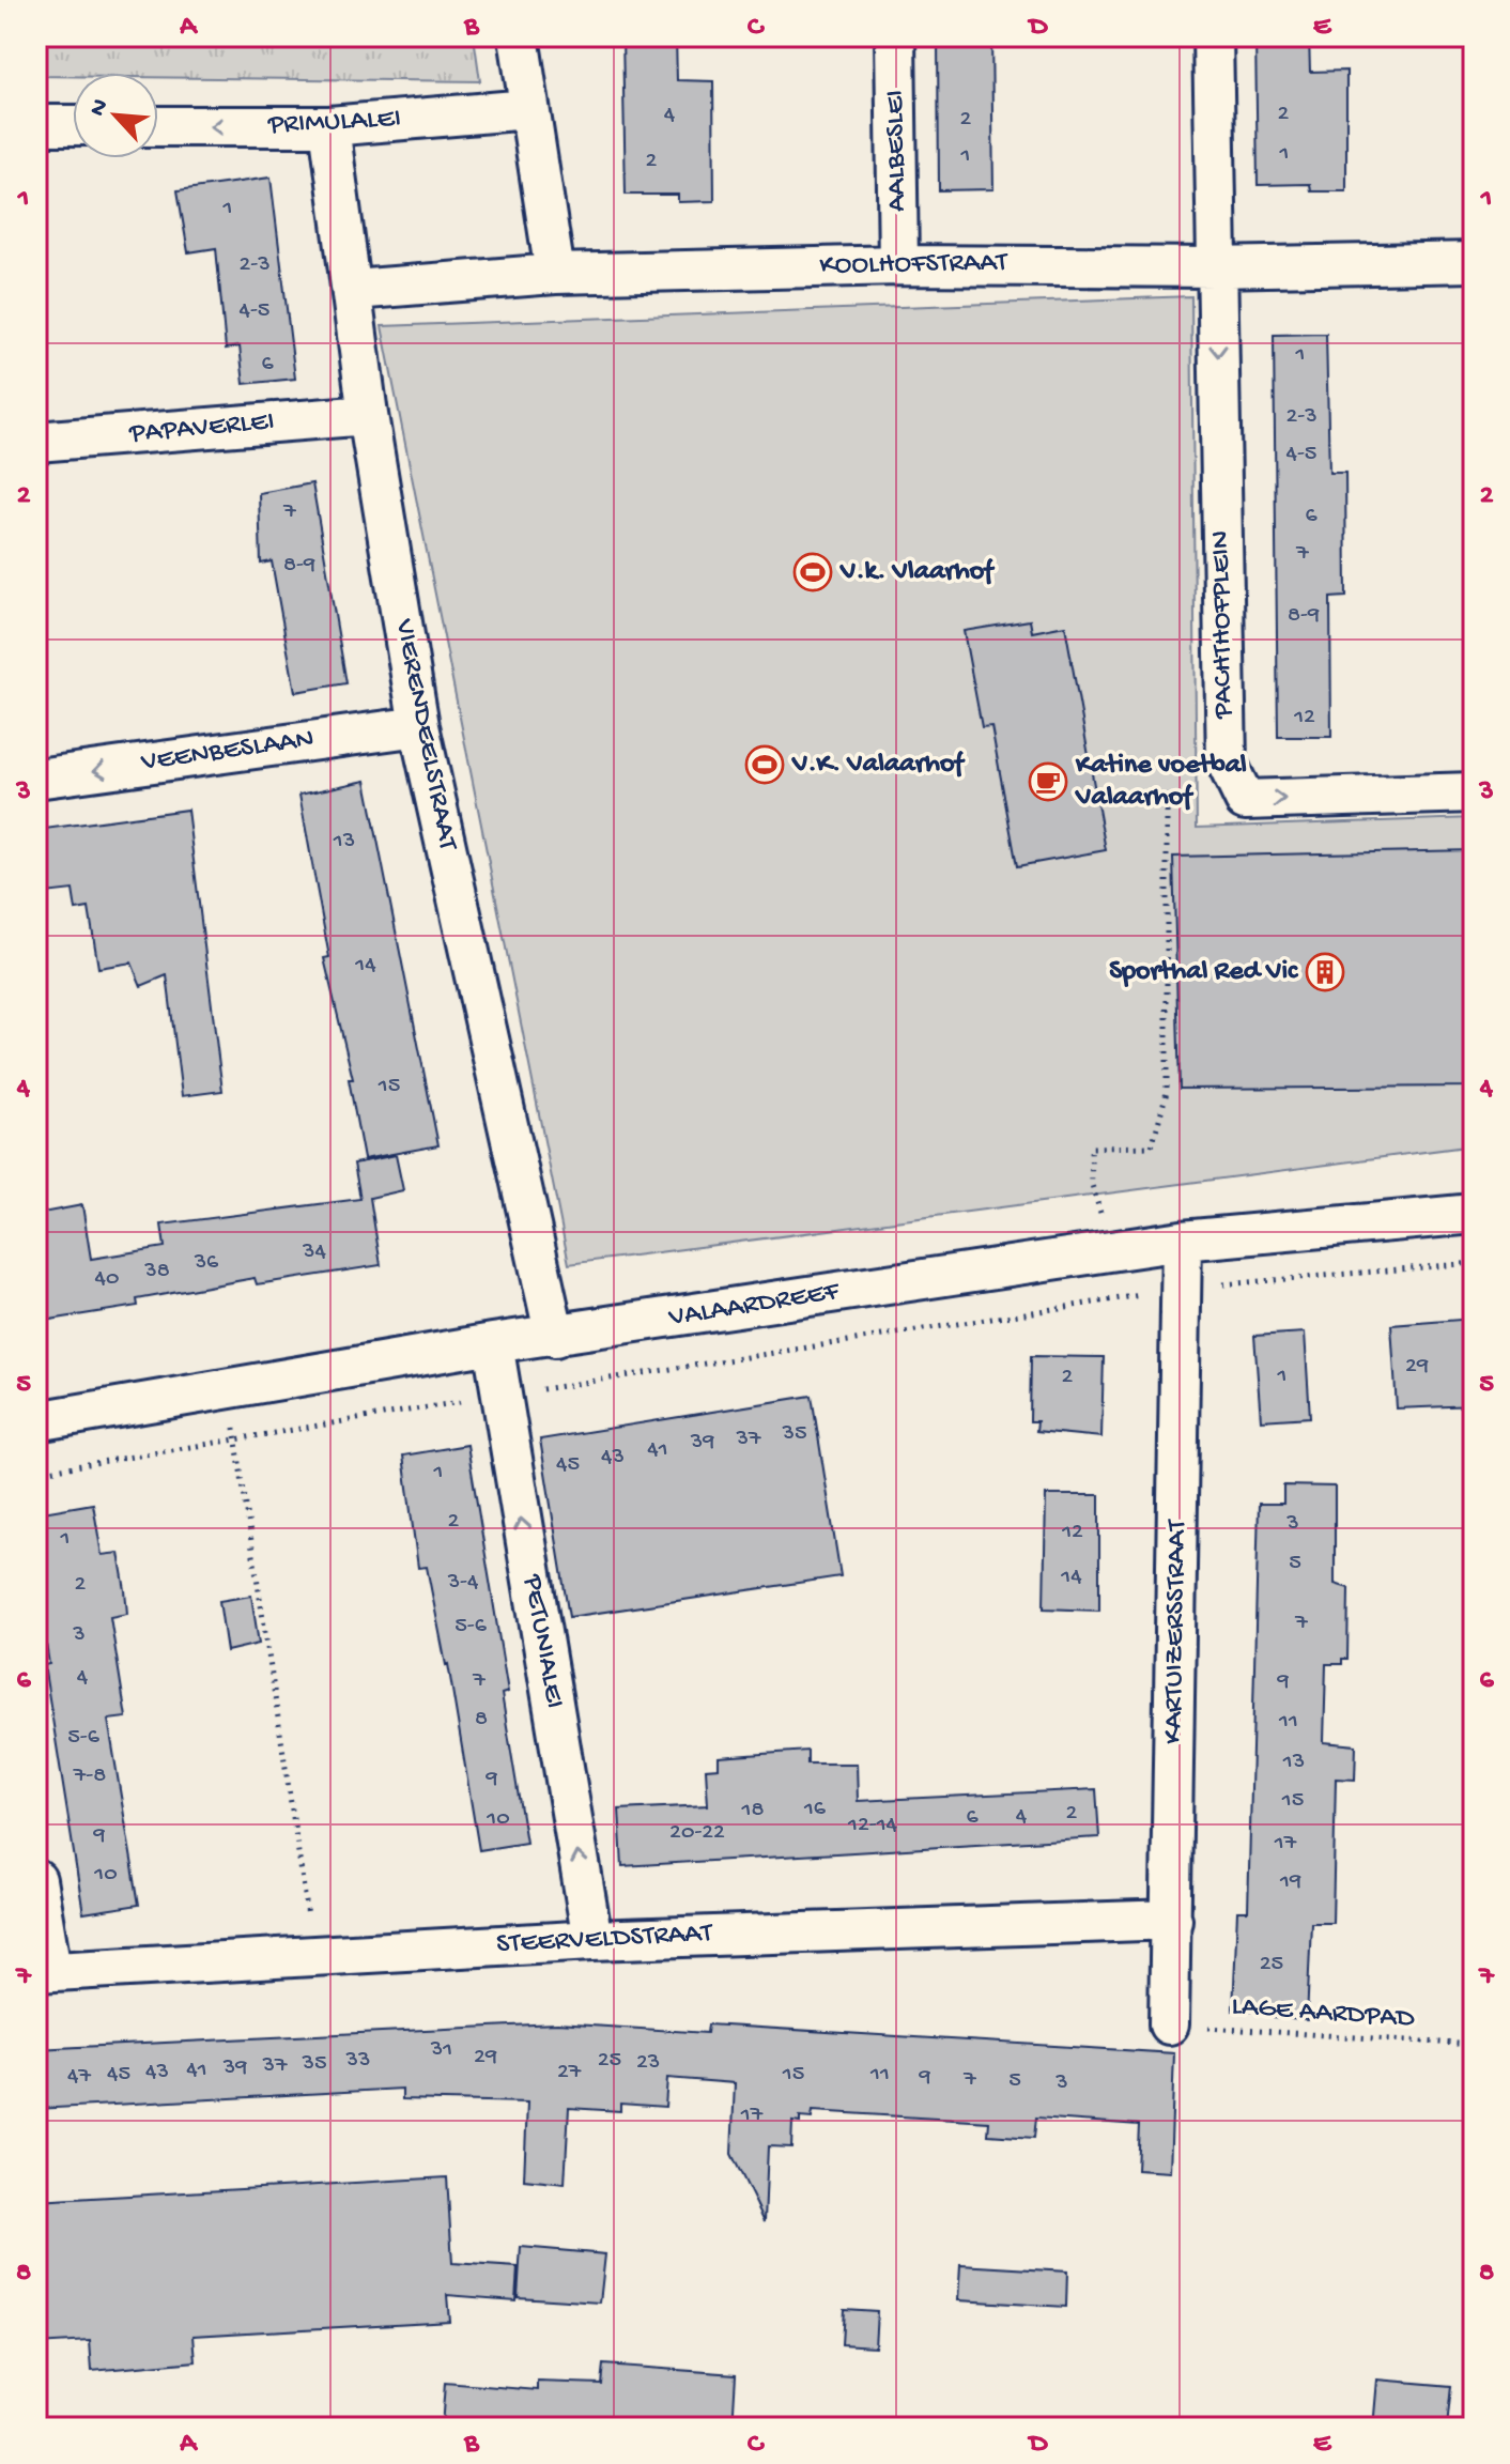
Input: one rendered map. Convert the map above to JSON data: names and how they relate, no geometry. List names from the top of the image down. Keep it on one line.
{"streets":{"street":["PRIMULALEI","AALBESLEI","KOOLHOFSTRAAT","PAPAVERLEI","PACHTHOFPLEIN","VIERENDEELSTRAAT","VEENBESLAAN","VALAARDREEF","KARTUIZERSSTRAAT","PETUNIALEI","STEERVELDSTRAAT"],"path":["LAGE AARDPAD"]},"crossings":[["PRIMULALEI","VIERENDEELSTRAAT"],["AALBESLEI","KOOLHOFSTRAAT"],["KOOLHOFSTRAAT","PACHTHOFPLEIN"],["KOOLHOFSTRAAT","VIERENDEELSTRAAT"],["PAPAVERLEI","VIERENDEELSTRAAT"],["VIERENDEELSTRAAT","VEENBESLAAN"],["VIERENDEELSTRAAT","VALAARDREEF"],["VALAARDREEF","KARTUIZERSSTRAAT"],["VALAARDREEF","PETUNIALEI"],["KARTUIZERSSTRAAT","STEERVELDSTRAAT"],["KARTUIZERSSTRAAT","LAGE AARDPAD"],["PETUNIALEI","STEERVELDSTRAAT"]],"one_way":["PRIMULALEI","PACHTHOFPLEIN","VEENBESLAAN","PETUNIALEI"],"places":{"sports":["V.k. Vlaarhof","V.K. Valaarhof"],"cafe":["Katine voetbal Valaarhof"],"building":["Sporthal Red Vic"]},"house_numbers":["2","4","2","1","1","2","1","2-3","4-5","1","6","2-3","4-5","7","6","7","8-9","8-9","12","13","14","15","34","36","38","40","29","1","2","35","37","39","41","43","45","1","2","3","12","1","5","14","3-4","2","7","5-6","3","4","7","9","8","11","5-6","13","7-8","9","15","16","18","2","4","6","10","12-14","20-22","9","17","10","19","25","31","29","33","25","23","35","37","39","41","43","27","45","15","11","47","9","7","5","3","17"],"north":"top left","grid":{"columns":["A","B","C","D","E"],"rows":["1","2","3","4","5","6","7","8"]}}
